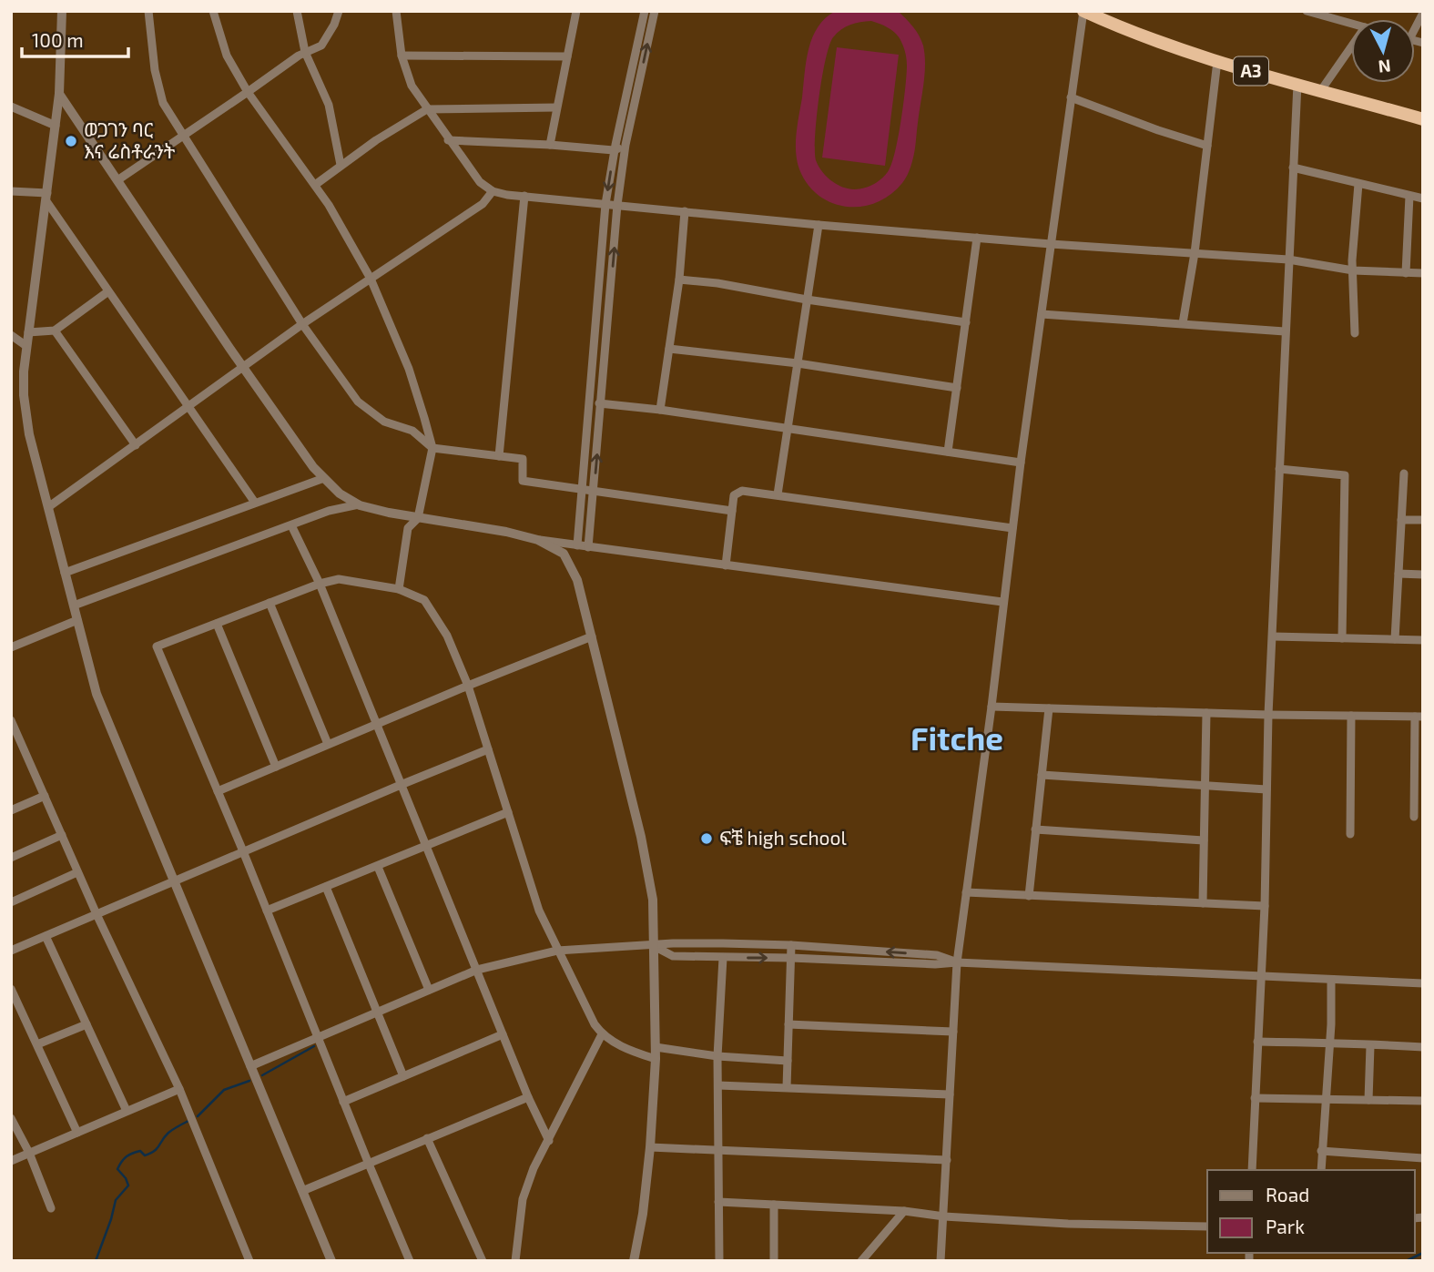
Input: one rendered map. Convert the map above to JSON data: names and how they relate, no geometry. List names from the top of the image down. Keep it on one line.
{"streets":{"highway":["A3"]},"districts":["Fitche"],"places":["ወጋገን ባር እና ሬስቶራንት","ፍቼ high school"],"legend":["Road","Park"],"scale_bar":"100 m","north":"bottom"}
